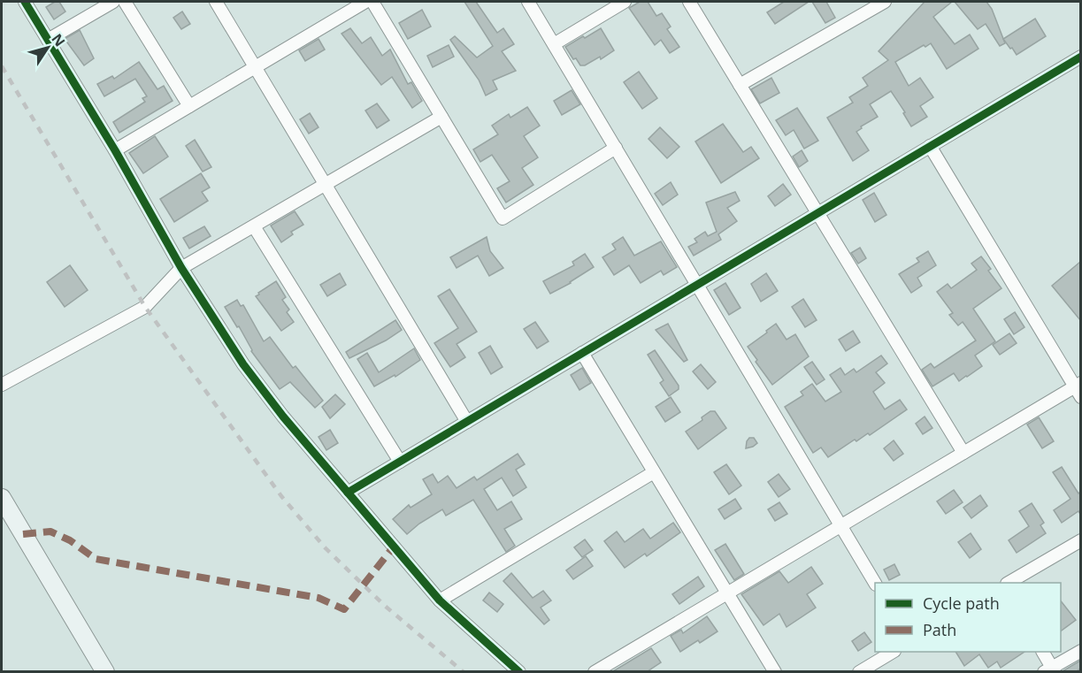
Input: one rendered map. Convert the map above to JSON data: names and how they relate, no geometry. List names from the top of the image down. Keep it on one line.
{"legend":["Cycle path","Path"],"north":"top right"}
